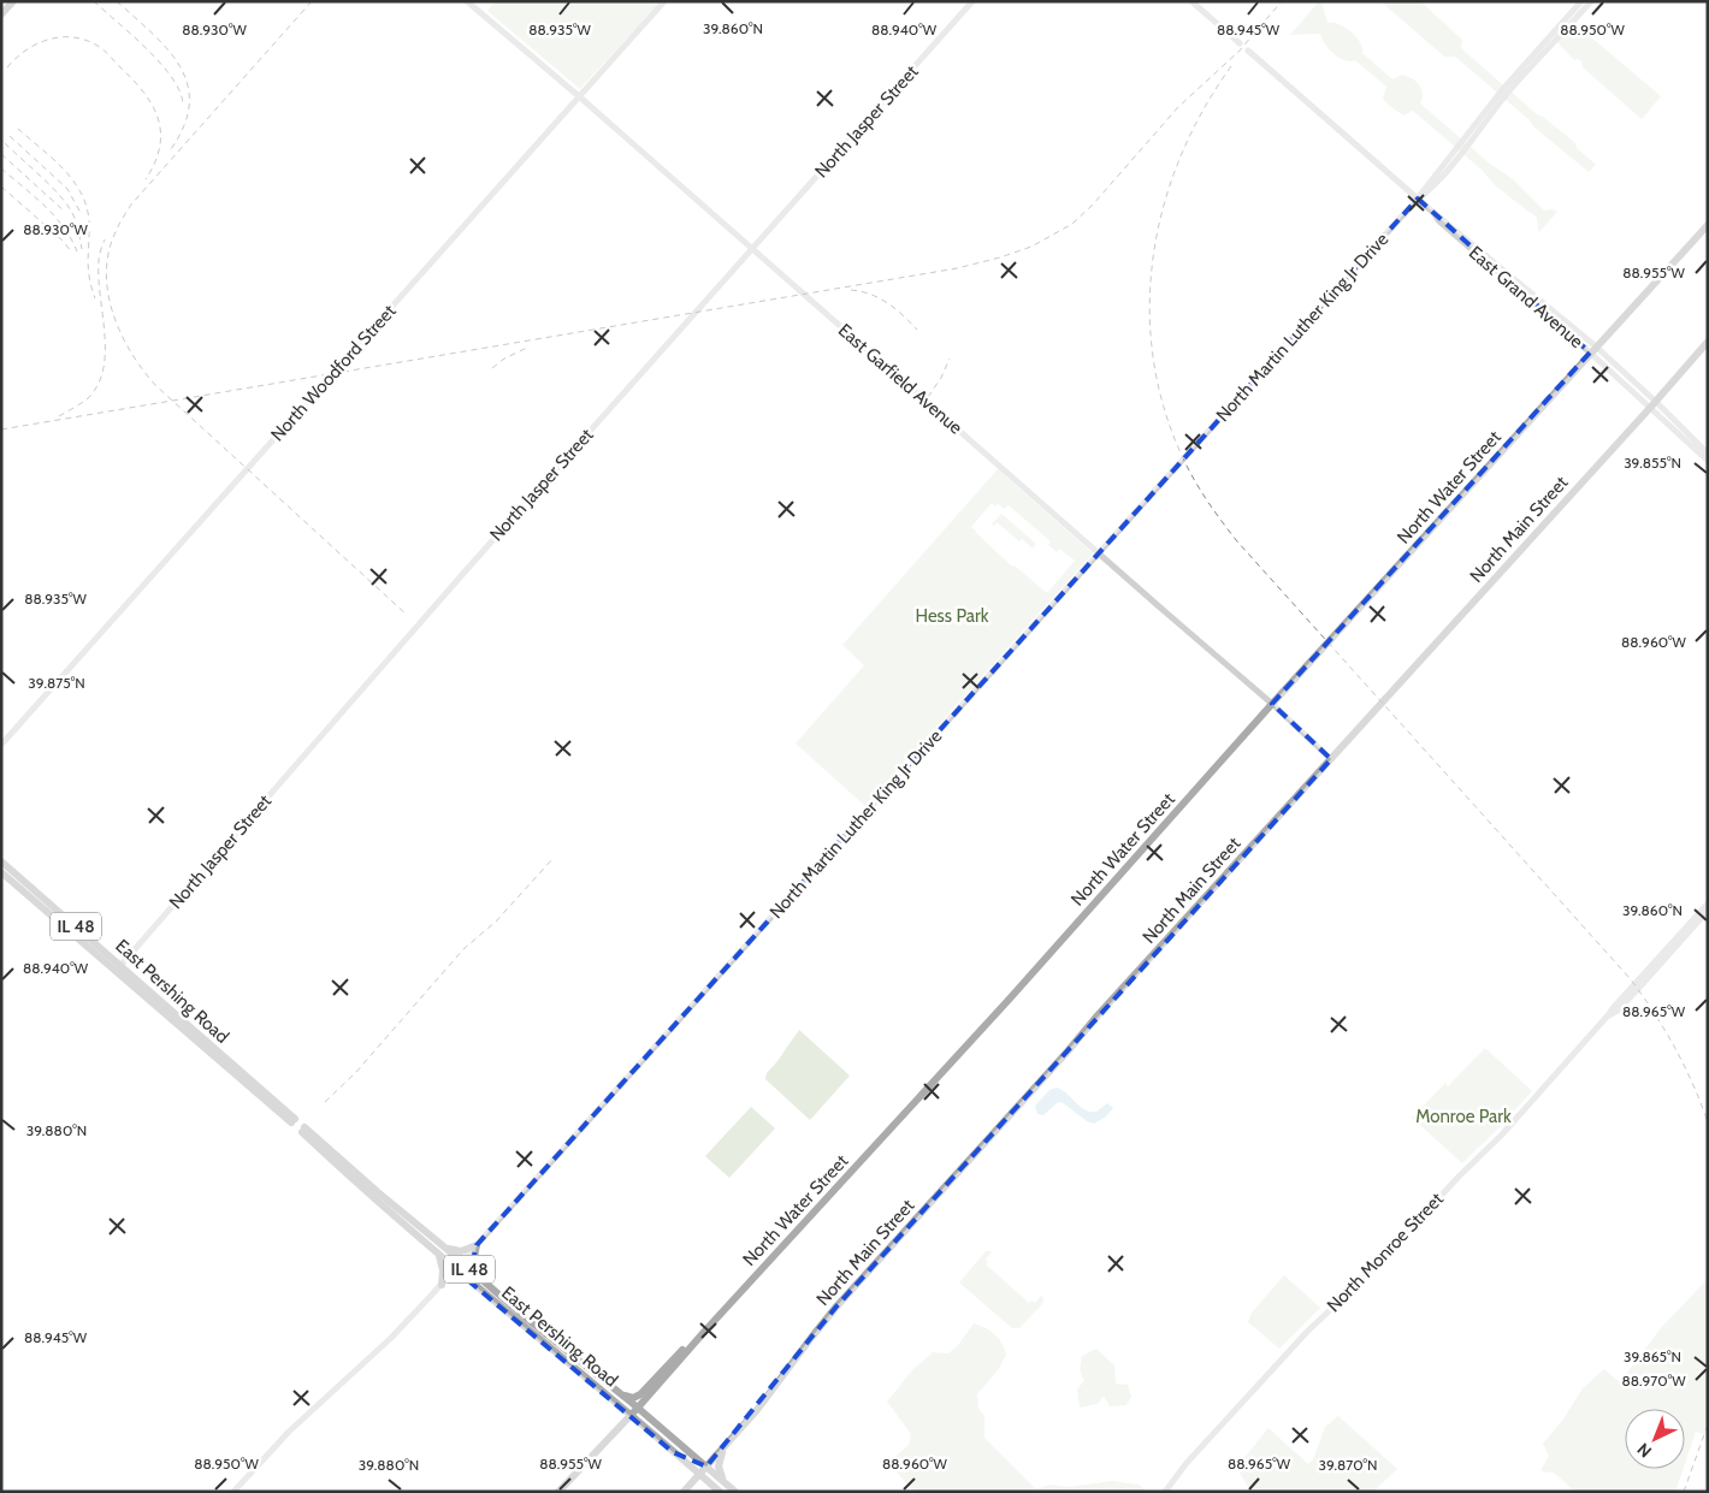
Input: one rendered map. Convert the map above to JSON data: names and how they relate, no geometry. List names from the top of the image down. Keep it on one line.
{"streets":{"main road":["North Water Street","North Main Street","IL 48","East Pershing Road"],"street":["North Jasper Street","East Grand Avenue","North Martin Luther King Jr Drive","North Woodford Street","East Garfield Avenue","North Monroe Street"]},"crossings":[["North Jasper Street","East Garfield Avenue"],["North Jasper Street","East Pershing Road"],["East Grand Avenue","North Martin Luther King Jr Drive"],["East Grand Avenue","North Water Street"],["East Grand Avenue","North Main Street"],["North Martin Luther King Jr Drive","East Garfield Avenue"],["North Martin Luther King Jr Drive","IL 48"],["North Martin Luther King Jr Drive","East Pershing Road"],["North Woodford Street","East Garfield Avenue"],["East Garfield Avenue","North Water Street"],["East Garfield Avenue","North Main Street"],["North Water Street","IL 48"],["North Water Street","East Pershing Road"],["North Main Street","IL 48"],["North Main Street","East Pershing Road"],["IL 48","East Pershing Road"]],"parks":["Hess Park","Monroe Park"],"north":"bottom left","coordinates":["39.860°N","88.930°W","88.935°W","88.940°W","88.945°W","88.950°W","88.955°W","39.855°N","88.960°W","39.875°N","88.965°W","39.880°N","39.865°N","88.970°W","39.870°N"]}
